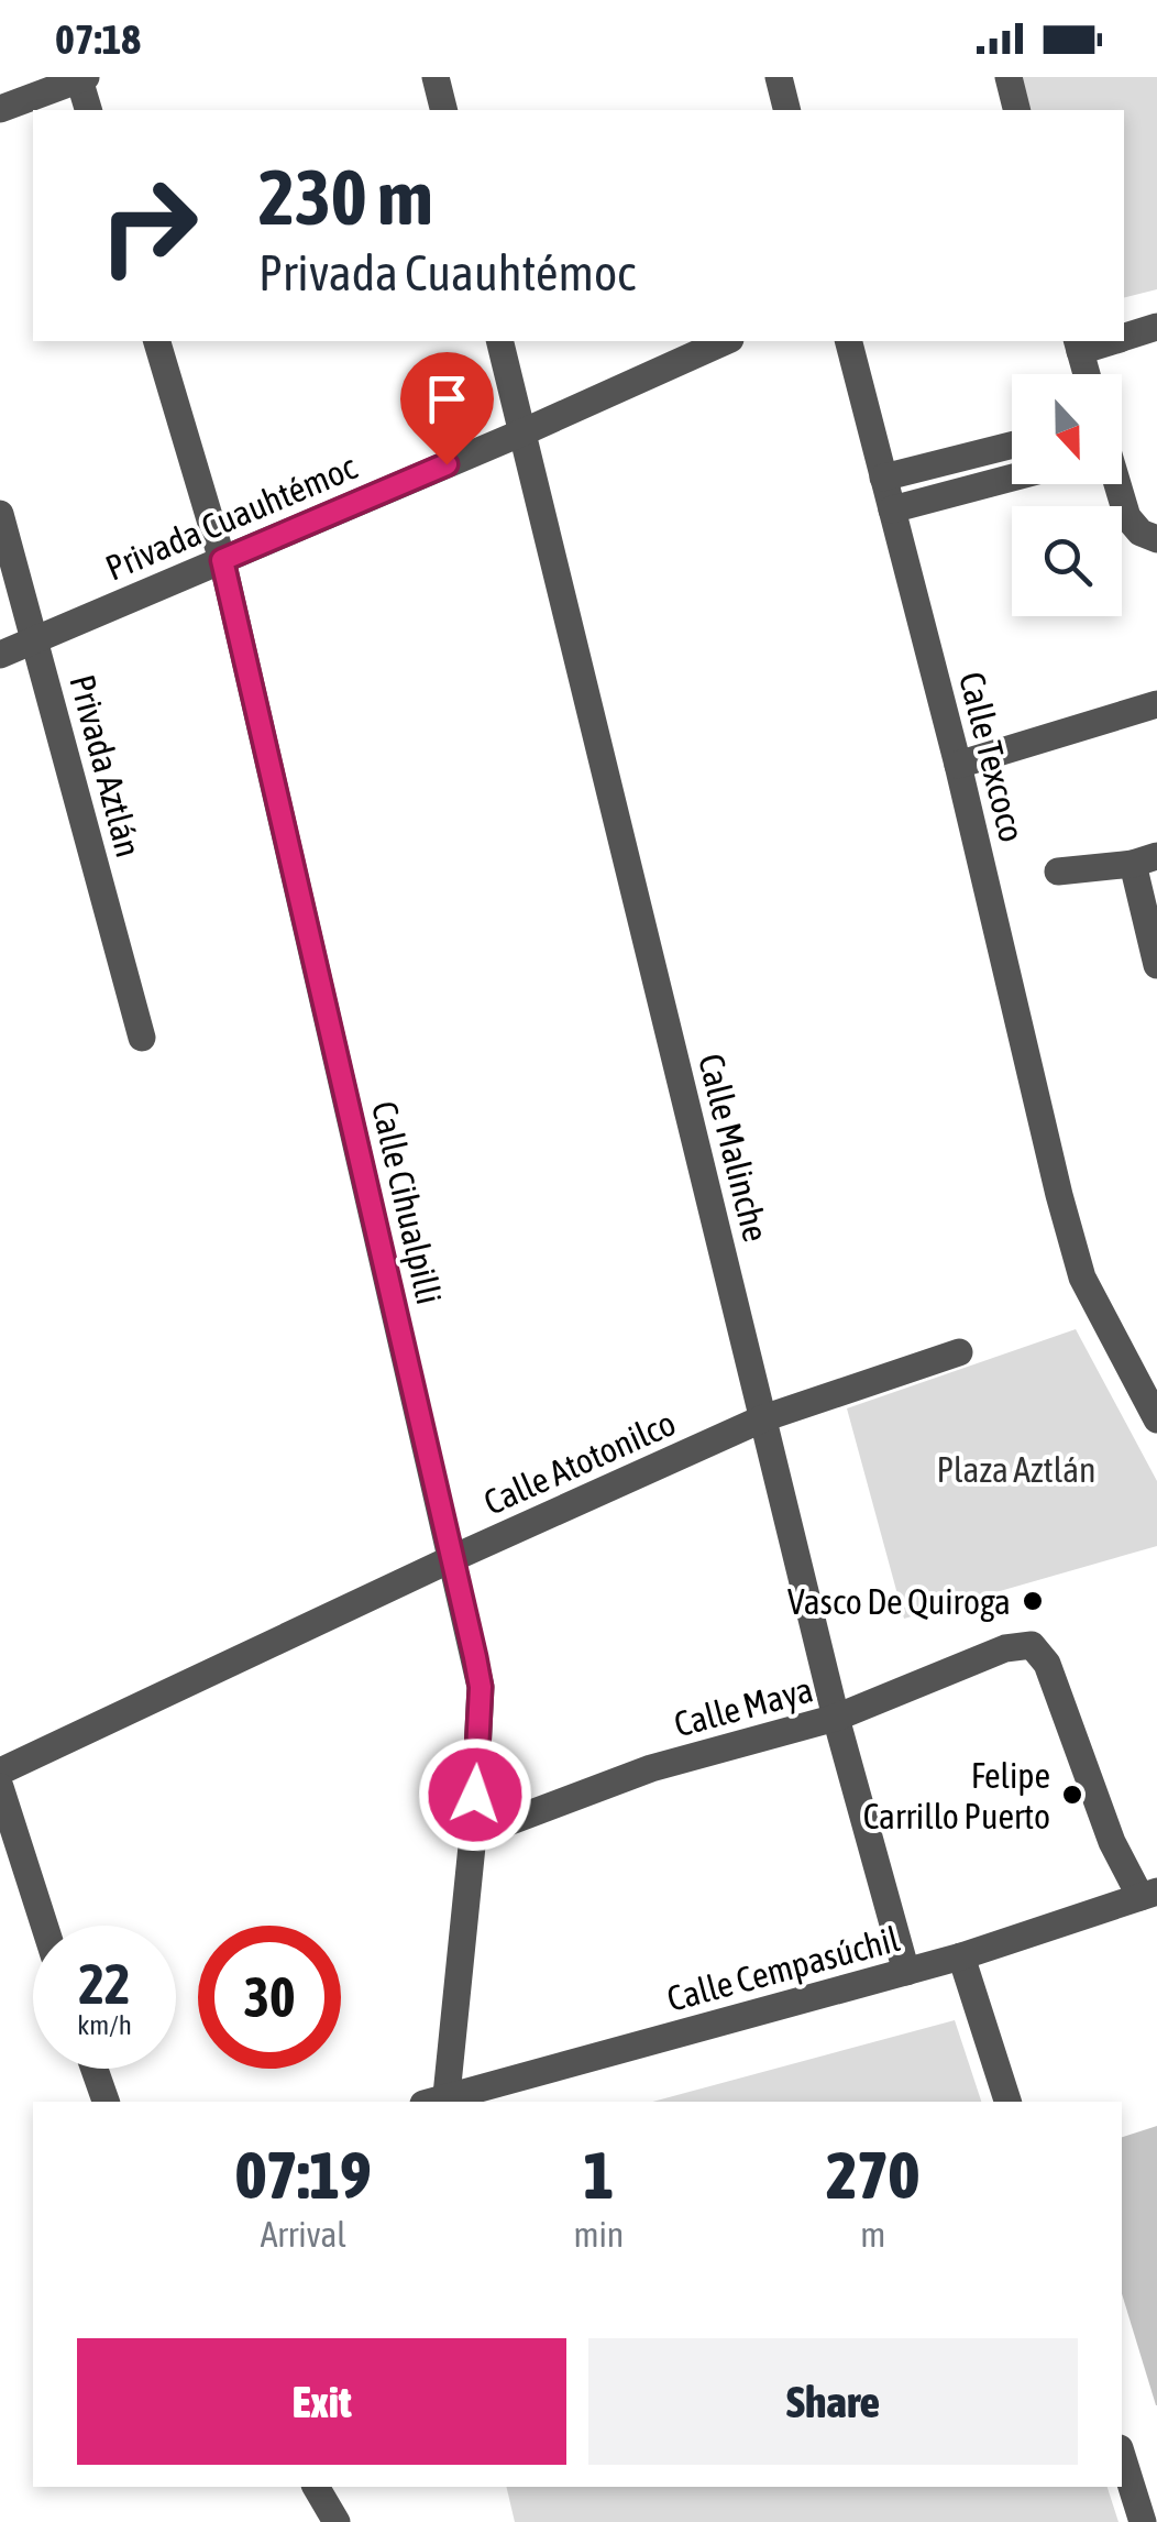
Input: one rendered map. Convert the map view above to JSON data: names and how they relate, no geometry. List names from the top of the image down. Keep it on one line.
{"streets":{"street":["Privada Cuauhtémoc","Calle Texcoco","Privada Aztlán","Calle Malinche","Calle Cihualpilli","Calle Atotonilco","Calle Maya","Calle Cempasúchil"]},"crossings":[["Privada Cuauhtémoc","Privada Aztlán"],["Privada Cuauhtémoc","Calle Malinche"],["Privada Cuauhtémoc","Calle Cihualpilli"],["Calle Malinche","Calle Atotonilco"],["Calle Malinche","Calle Maya"],["Calle Malinche","Calle Cempasúchil"],["Calle Cihualpilli","Calle Atotonilco"],["Calle Cihualpilli","Calle Maya"],["Calle Cihualpilli","Calle Cempasúchil"],["Calle Maya","Calle Cempasúchil"]],"parks":["Plaza Aztlán"],"places":["Vasco De Quiroga","Felipe Carrillo Puerto"],"north":"bottom","page":{"status":"07:18","turn":["230 m","Privada Cuauhtémoc"],"speed":"22 km/h","limit":"30","eta":["07:19","Arrival","1","min","270","m"],"buttons":["Exit","Share"]}}
